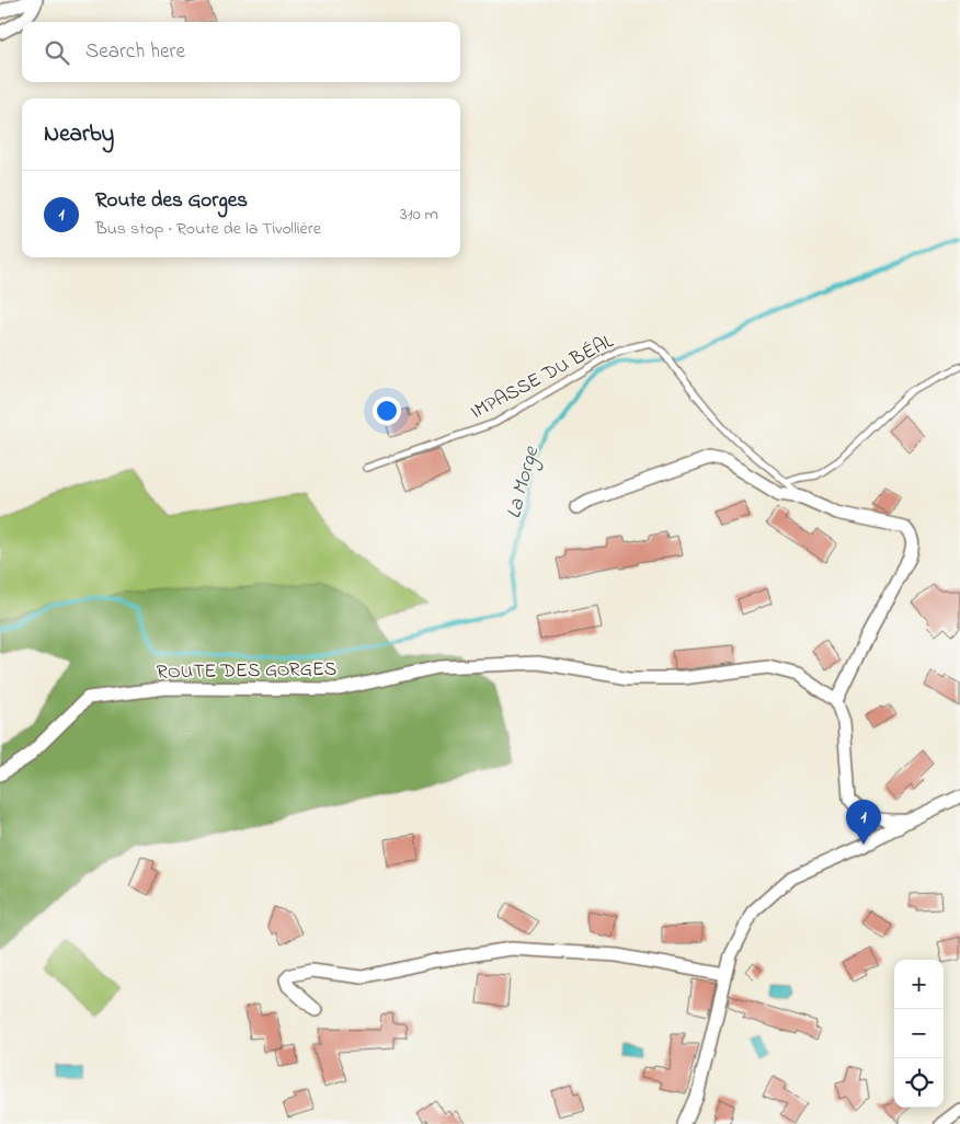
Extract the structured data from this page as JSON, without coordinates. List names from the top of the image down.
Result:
{
  "streets": {
    "street": ["ROUTE DES GORGES"],
    "lane": ["IMPASSE DU BÉAL"]
  },
  "water": ["La Morge"],
  "page": {
    "search": "Search here",
    "heading": "Nearby",
    "list": [
      {
        "mark": "1",
        "name": "Route des Gorges",
        "note": "Bus stop · Route de la Tivollière",
        "value": "310 m"
      }
    ],
    "pins": "1",
    "map_buttons": ["+", "−"]
  }
}
